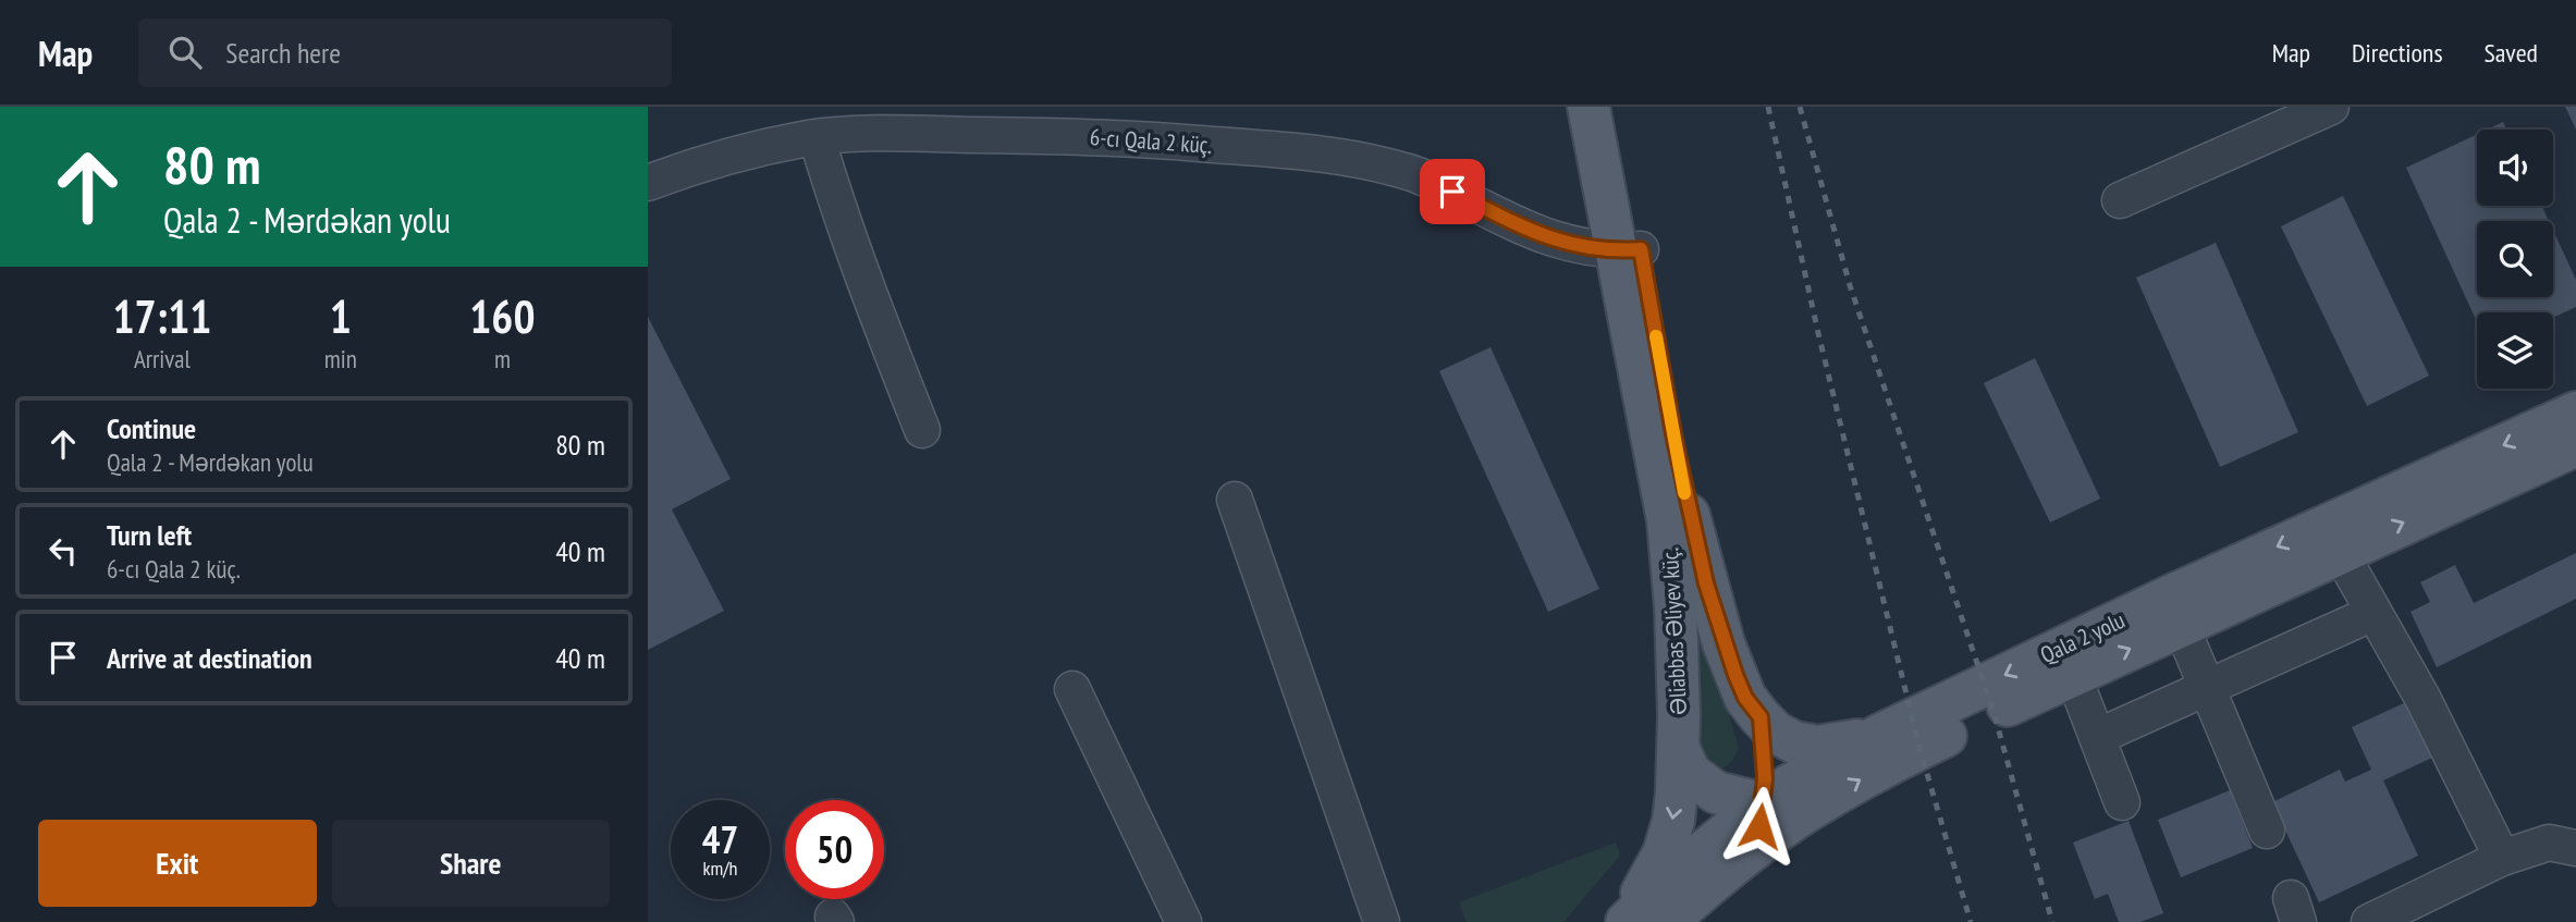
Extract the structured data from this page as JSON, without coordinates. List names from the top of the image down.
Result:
{
  "streets": {
    "main road": ["Əliabbas Əliyev küç.", "Qala 2 yolu"],
    "street": ["6-cı Qala 2 küç."]
  },
  "crossings": [
    ["6-cı Qala 2 küç.", "Əliabbas Əliyev küç."],
    ["Əliabbas Əliyev küç.", "Qala 2 yolu"]
  ],
  "page": {
    "header": "Map",
    "search": "Search here",
    "nav": ["Map", "Directions", "Saved"],
    "turn": ["80 m", "Qala 2 - Mərdəkan yolu"],
    "eta": [
      "17:11",
      "Arrival",
      "1",
      "min",
      "160",
      "m"
    ],
    "list": [
      {
        "name": "Continue",
        "note": "Qala 2 - Mərdəkan yolu",
        "value": "80 m"
      },
      {
        "name": "Turn left",
        "note": "6-cı Qala 2 küç.",
        "value": "40 m"
      },
      {
        "name": "Arrive at destination",
        "value": "40 m"
      }
    ],
    "speed": "47 km/h",
    "limit": "50",
    "buttons": ["Exit", "Share"]
  }
}
